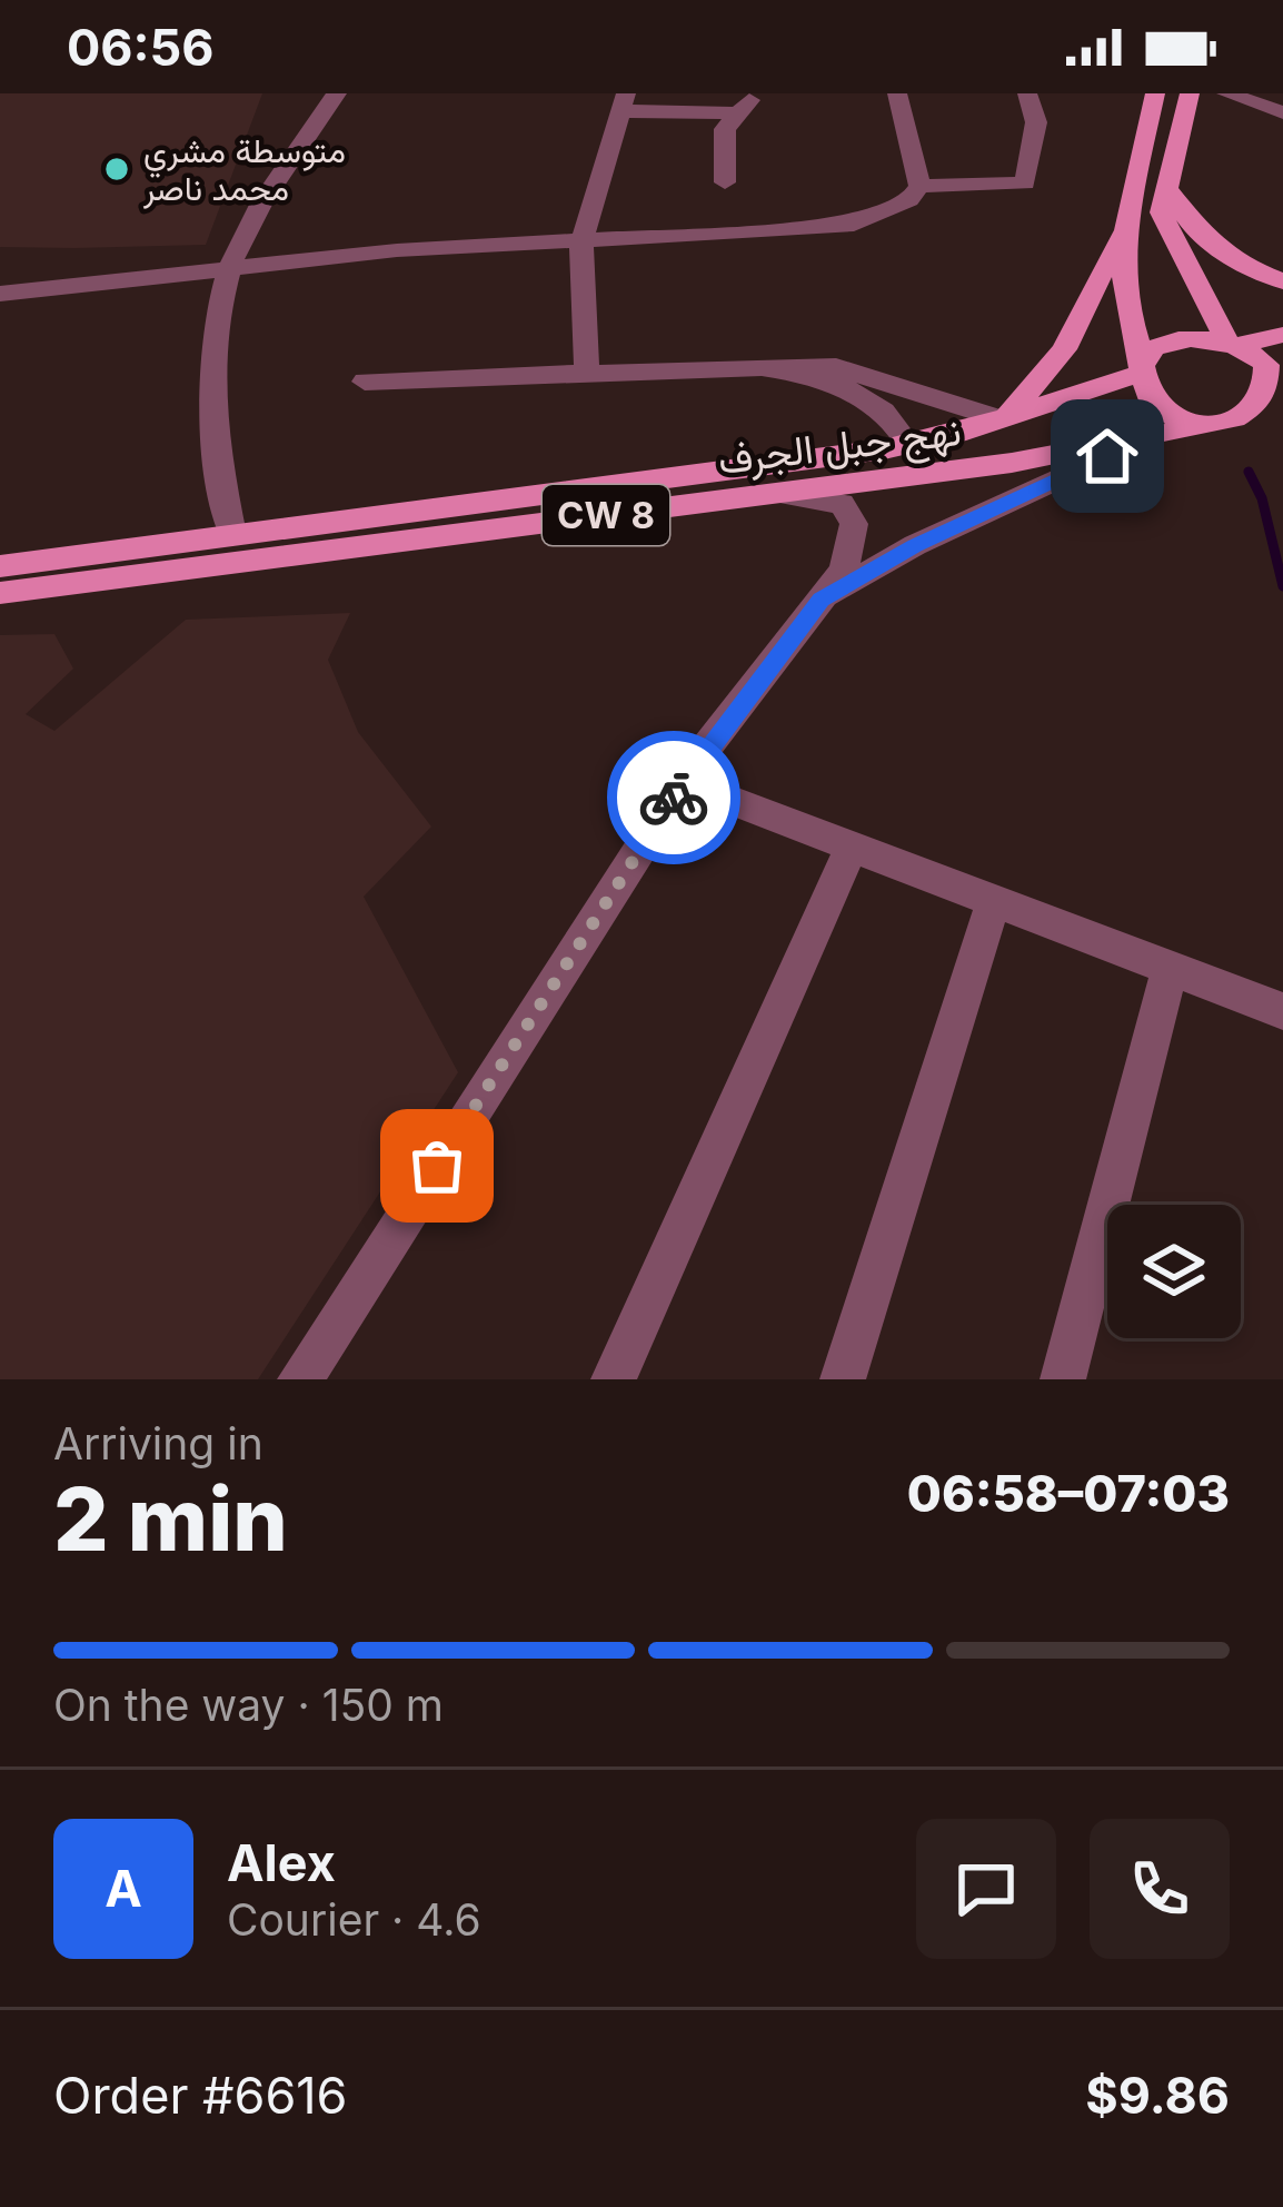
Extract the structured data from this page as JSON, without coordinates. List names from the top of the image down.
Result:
{
  "streets": {
    "main road": ["نهج جبل الجرف", "CW 8"]
  },
  "places": ["متوسطة مشري محمد ناصر"],
  "page": {
    "status": "06:56",
    "heading": ["2 min", "Arriving in", "06:58–07:03"],
    "panel": [
      "Alex",
      "Courier · 4.6",
      "Order #6616",
      "$9.86"
    ],
    "bar": "On the way · 150 m",
    "round": "A"
  }
}
